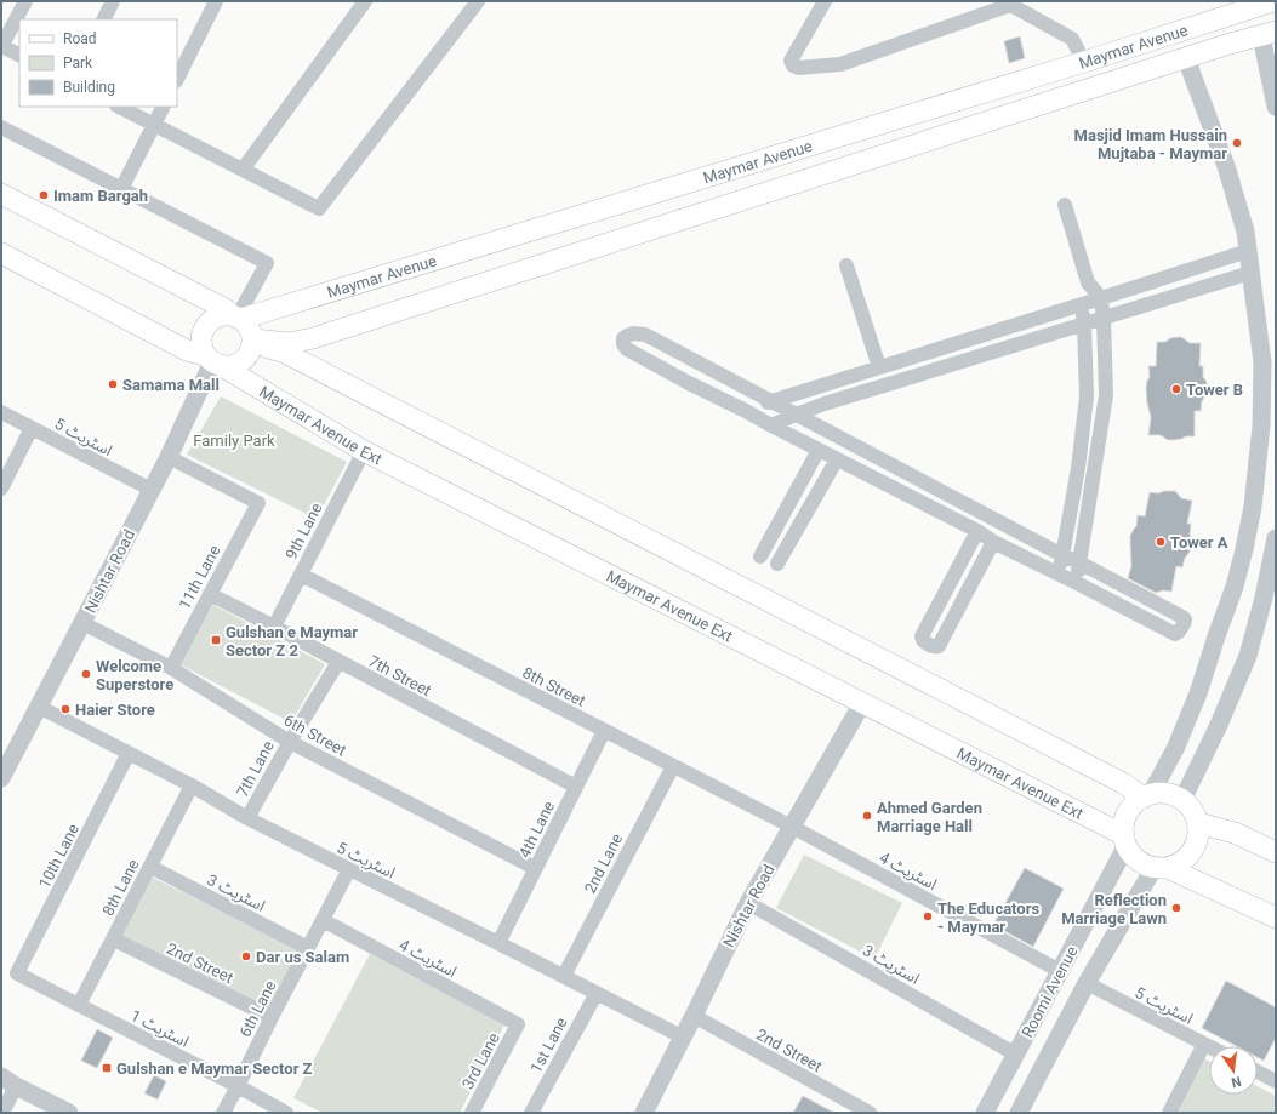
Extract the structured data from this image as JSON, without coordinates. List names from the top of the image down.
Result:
{
  "streets": {
    "main road": ["Maymar Avenue", "Maymar Avenue Ext"],
    "street": [
      "اسٹریٹ 5",
      "9th Lane",
      "Nishtar Road",
      "11th Lane",
      "7th Street",
      "8th Street",
      "6th Street",
      "7th Lane",
      "4th Lane",
      "10th Lane",
      "2nd Lane",
      "اسٹریٹ 4",
      "8th Lane",
      "اسٹریٹ 3",
      "2nd Street",
      "Roomi Avenue",
      "6th Lane",
      "اسٹریٹ 1",
      "1st Lane",
      "3rd Lane"
    ]
  },
  "crossings": [
    ["Maymar Avenue", "Maymar Avenue Ext"],
    ["Maymar Avenue", "Nishtar Road"],
    ["Maymar Avenue Ext", "9th Lane"],
    ["Maymar Avenue Ext", "Nishtar Road"],
    ["Maymar Avenue Ext", "Roomi Avenue"],
    ["اسٹریٹ 5", "Nishtar Road"],
    ["اسٹریٹ 5", "7th Lane"],
    ["اسٹریٹ 5", "4th Lane"],
    ["اسٹریٹ 5", "10th Lane"],
    ["اسٹریٹ 5", "2nd Lane"],
    ["اسٹریٹ 5", "8th Lane"],
    ["اسٹریٹ 5", "Roomi Avenue"],
    ["اسٹریٹ 5", "6th Lane"],
    ["اسٹریٹ 5", "1st Lane"],
    ["9th Lane", "7th Street"],
    ["9th Lane", "8th Street"],
    ["Nishtar Road", "11th Lane"],
    ["Nishtar Road", "8th Street"],
    ["Nishtar Road", "6th Street"],
    ["Nishtar Road", "اسٹریٹ 4"],
    ["Nishtar Road", "اسٹریٹ 3"],
    ["Nishtar Road", "2nd Street"],
    ["11th Lane", "7th Street"],
    ["11th Lane", "6th Street"],
    ["7th Street", "7th Lane"],
    ["7th Street", "4th Lane"],
    ["8th Street", "4th Lane"],
    ["8th Street", "2nd Lane"],
    ["8th Street", "اسٹریٹ 4"],
    ["6th Street", "7th Lane"],
    ["6th Street", "4th Lane"],
    ["10th Lane", "اسٹریٹ 1"],
    ["اسٹریٹ 4", "Roomi Avenue"],
    ["اسٹریٹ 4", "6th Lane"],
    ["اسٹریٹ 4", "3rd Lane"],
    ["8th Lane", "اسٹریٹ 3"],
    ["8th Lane", "2nd Street"],
    ["8th Lane", "اسٹریٹ 1"],
    ["اسٹریٹ 3", "Roomi Avenue"],
    ["اسٹریٹ 3", "6th Lane"],
    ["2nd Street", "6th Lane"],
    ["6th Lane", "اسٹریٹ 1"]
  ],
  "parks": ["Family Park"],
  "places": {
    "other": [
      "Masjid Imam Hussain Mujtaba - Maymar",
      "Imam Bargah",
      "Samama Mall",
      "Tower B",
      "Tower A",
      "Welcome Superstore",
      "Haier Store",
      "Ahmed Garden Marriage Hall",
      "Reflection Marriage Lawn",
      "The Educators - Maymar",
      "Dar us Salam"
    ],
    "transit": ["Gulshan e Maymar Sector Z 2", "Gulshan e Maymar Sector Z"]
  },
  "legend": ["Road", "Park", "Building"],
  "north": "bottom"
}
